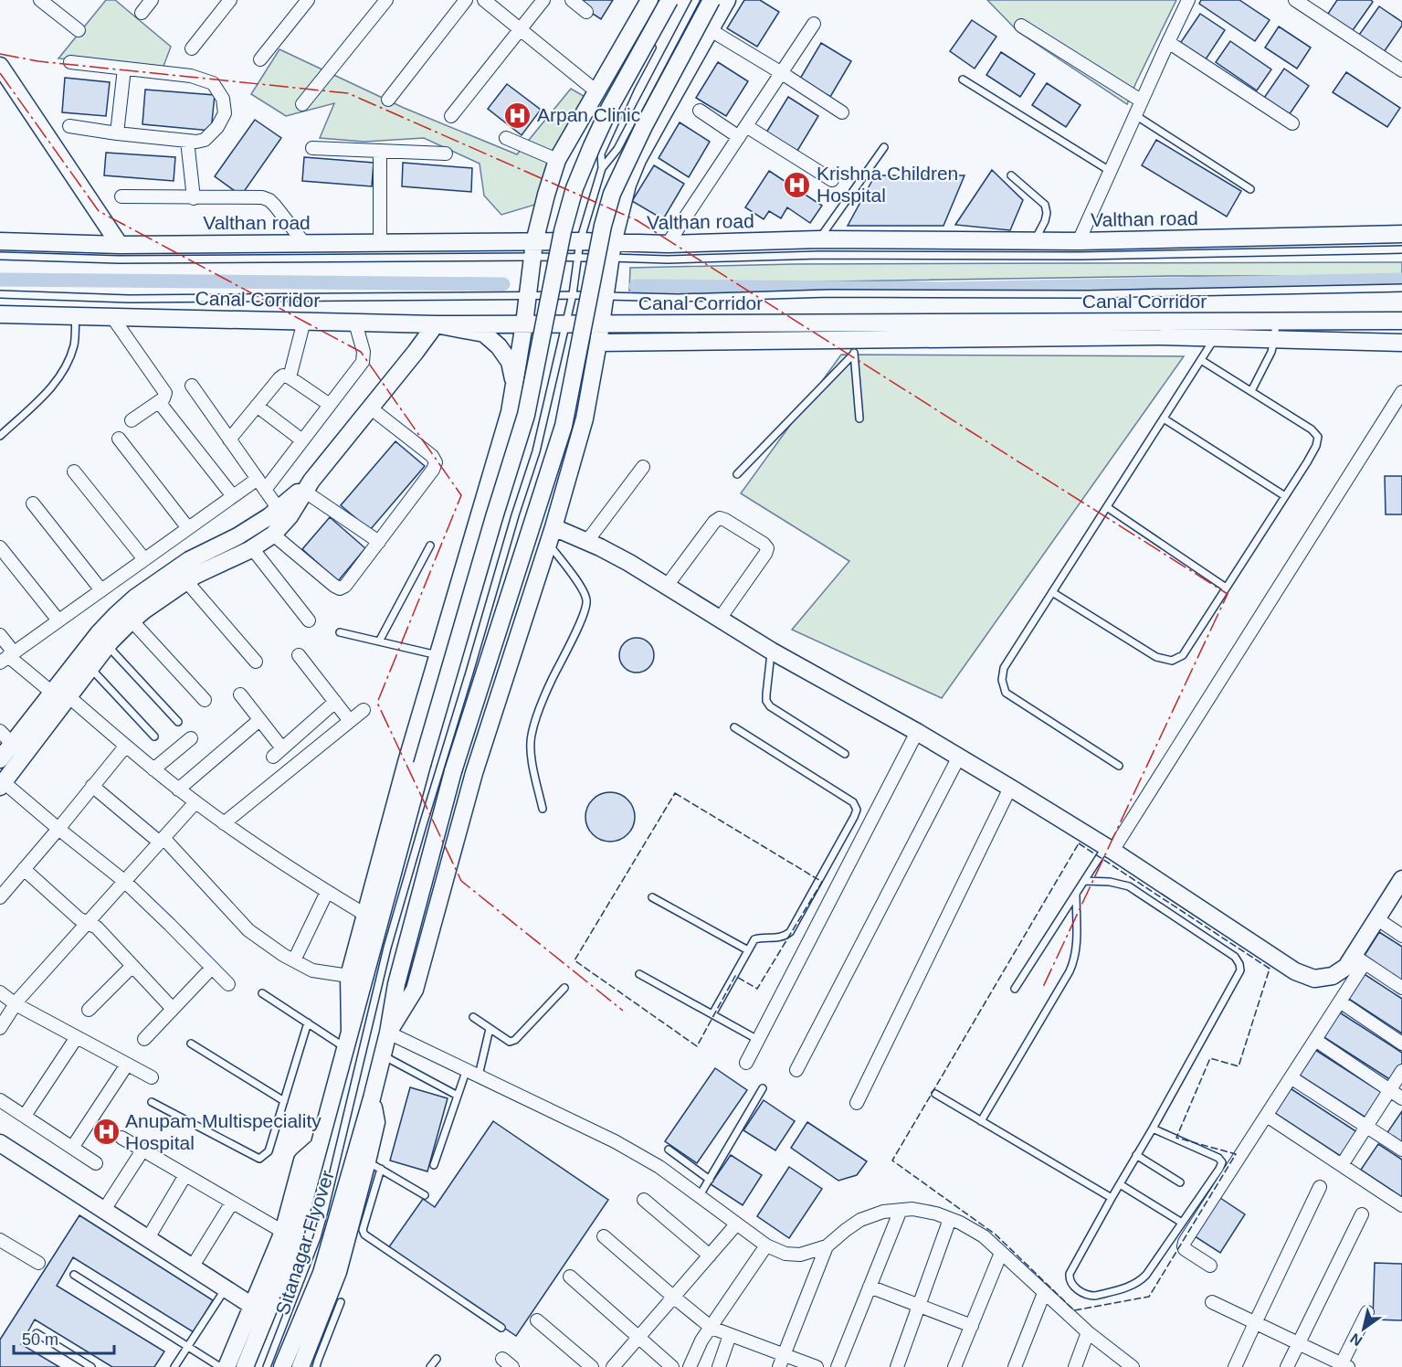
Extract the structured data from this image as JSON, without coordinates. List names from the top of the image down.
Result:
{
  "streets": {
    "main road": ["Valthan road", "Canal Corridor", "Sitanagar Flyover"]
  },
  "places": {
    "hospital": ["Arpan Clinic", "Krishna Children Hospital", "Anupam Multispeciality Hospital"]
  },
  "scale_bar": "50 m",
  "north": "bottom left"
}
